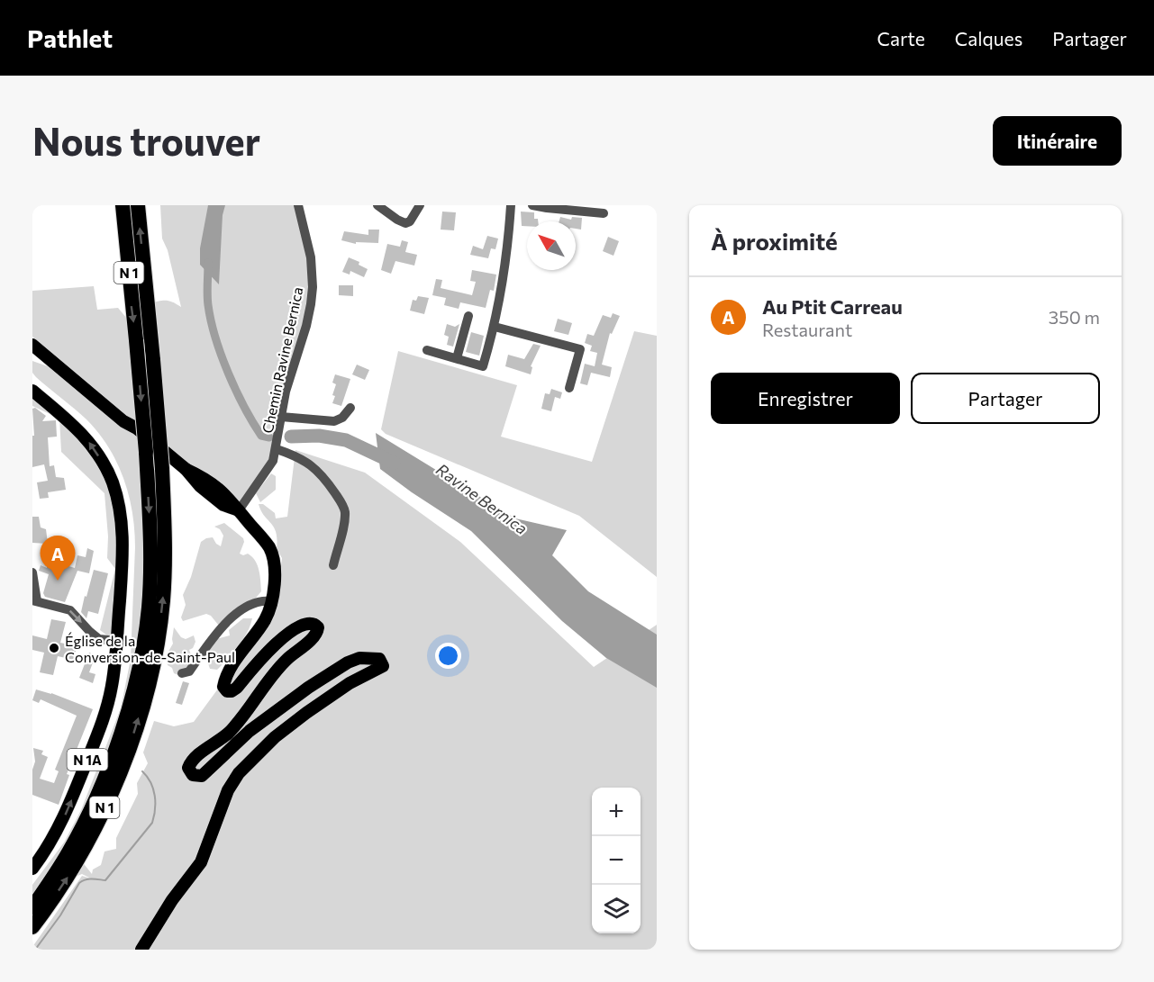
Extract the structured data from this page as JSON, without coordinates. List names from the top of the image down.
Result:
{
  "streets": {
    "highway": ["N 1"],
    "main road": ["N 1A"],
    "street": ["Chemin Ravine Bernica"]
  },
  "water": ["Ravine Bernica"],
  "places": ["Église de la Conversion-de-Saint-Paul"],
  "north": "top left",
  "page": {
    "header": "Pathlet",
    "nav": ["Carte", "Calques", "Partager"],
    "buttons": [
      "Itinéraire",
      ["Enregistrer", "Partager"]
    ],
    "title": "Nous trouver",
    "heading": "À proximité",
    "list": [
      {
        "mark": "A",
        "name": "Au Ptit Carreau",
        "note": "Restaurant",
        "value": "350 m"
      }
    ],
    "pins": "A",
    "map_buttons": ["+", "−"]
  }
}
